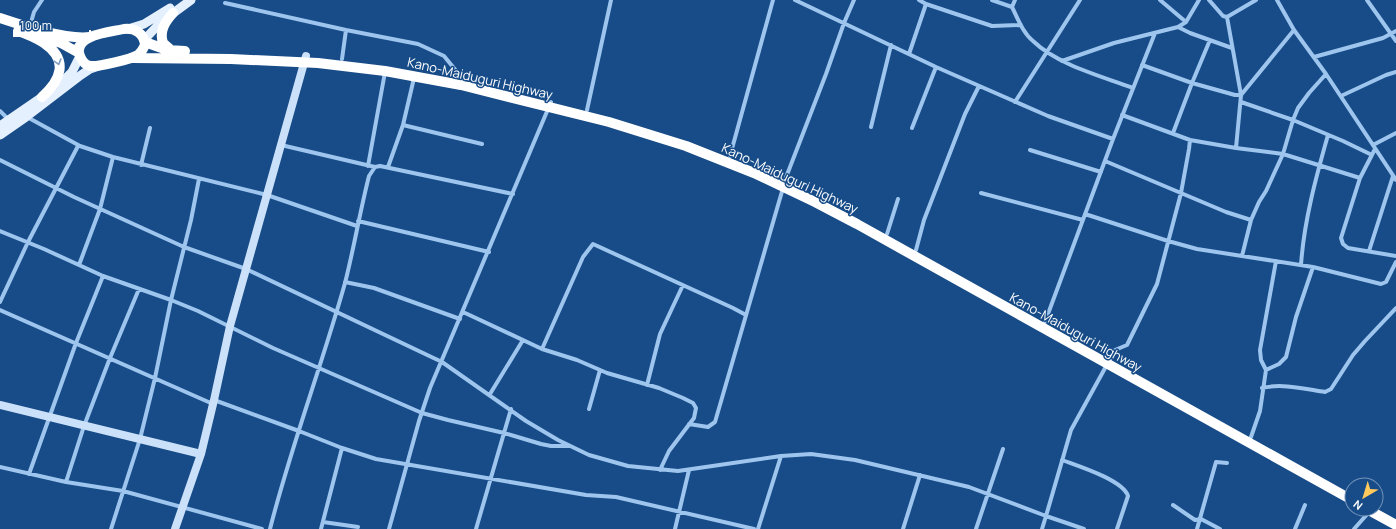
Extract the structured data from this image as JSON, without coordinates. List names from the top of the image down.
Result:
{
  "streets": {
    "highway": ["Kano-Maiduguri Highway"]
  },
  "scale_bar": "100 m",
  "north": "bottom left"
}
